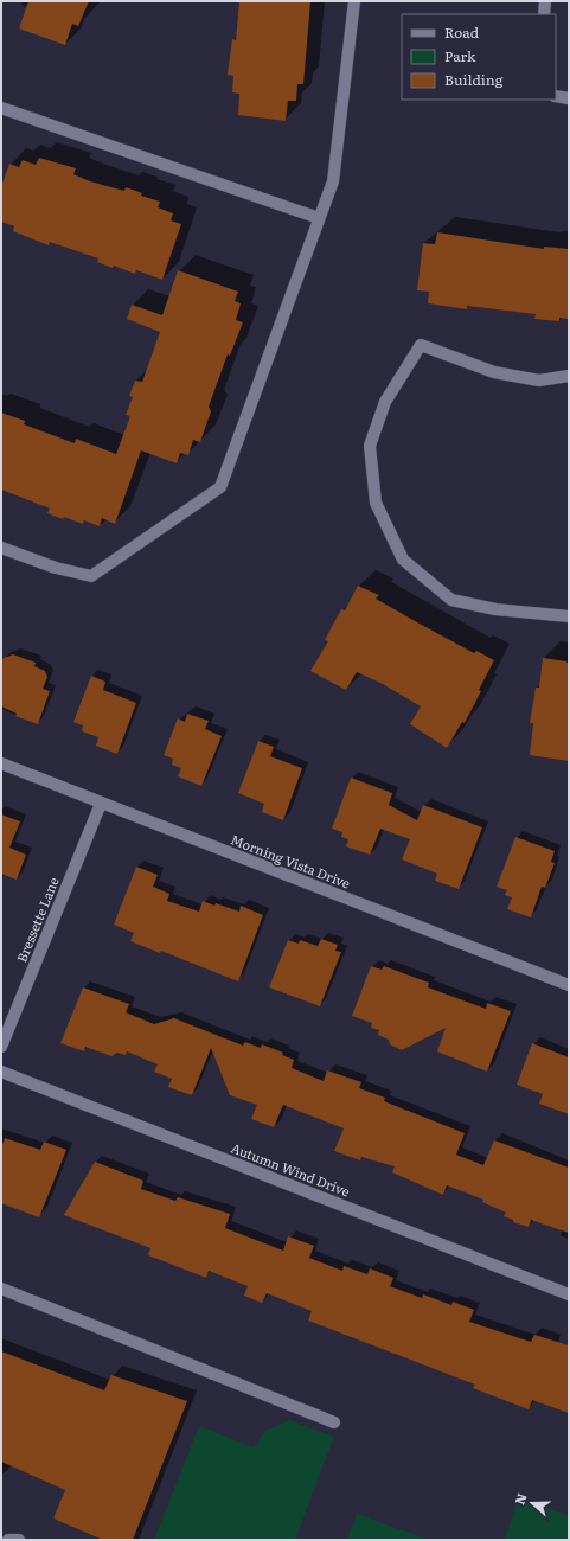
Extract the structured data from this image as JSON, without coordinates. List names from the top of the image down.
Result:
{
  "streets": {
    "street": ["Morning Vista Drive", "Bressette Lane", "Autumn Wind Drive"]
  },
  "crossings": [
    ["Morning Vista Drive", "Bressette Lane"]
  ],
  "legend": ["Road", "Park", "Building"],
  "north": "left"
}
